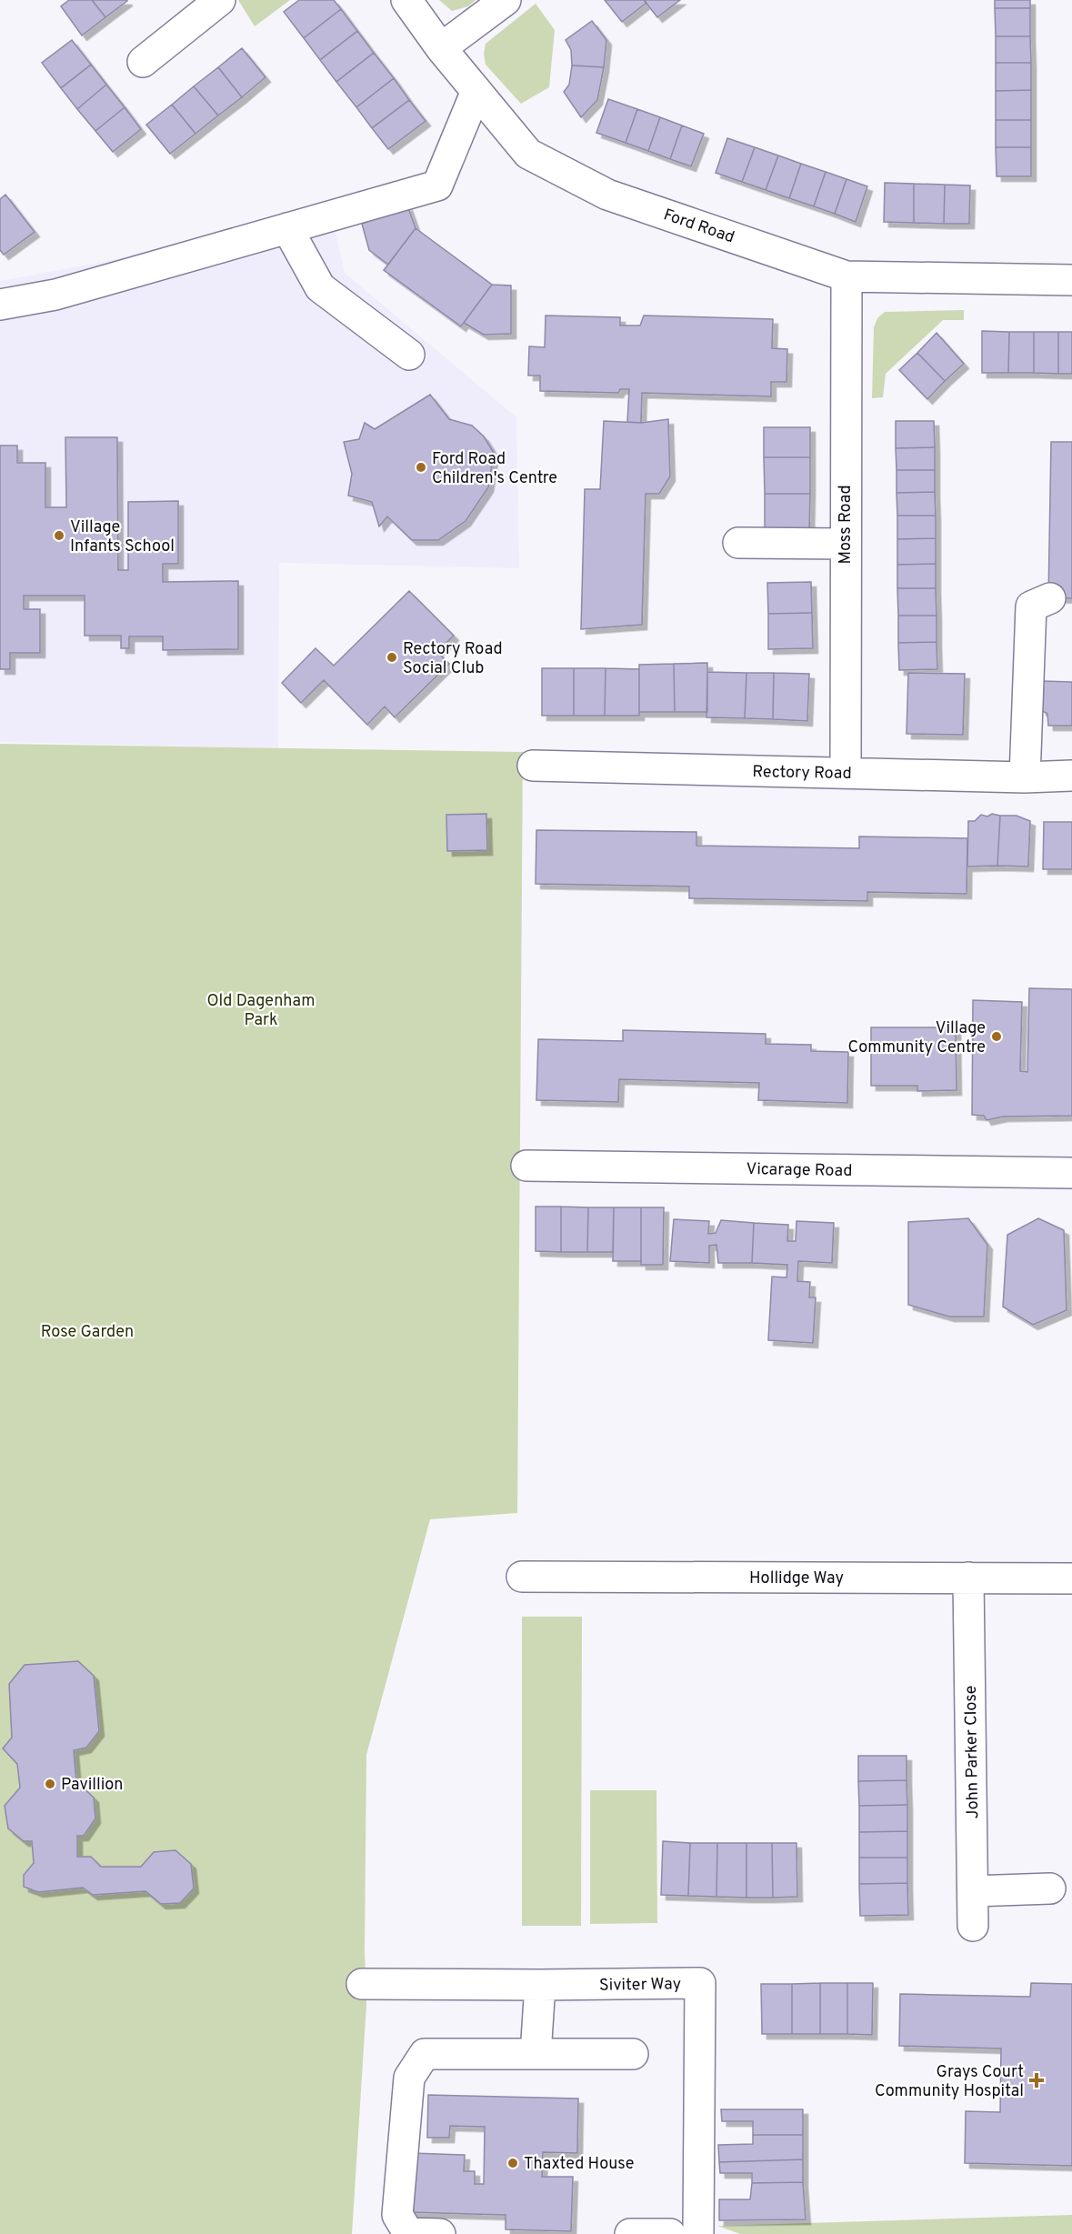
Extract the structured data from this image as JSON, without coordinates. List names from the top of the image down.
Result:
{
  "streets": {
    "street": [
      "Ford Road",
      "Moss Road",
      "Rectory Road",
      "Vicarage Road",
      "Hollidge Way",
      "John Parker Close",
      "Siviter Way"
    ]
  },
  "crossings": [
    ["Ford Road", "Moss Road"],
    ["Moss Road", "Rectory Road"],
    ["Hollidge Way", "John Parker Close"]
  ],
  "parks": ["Old Dagenham Park", "Rose Garden"],
  "places": {
    "other": [
      "Ford Road Children's Centre",
      "Village Infants School",
      "Rectory Road Social Club",
      "Village Community Centre",
      "Pavillion",
      "Thaxted House"
    ],
    "health": ["Grays Court Community Hospital"]
  }
}
